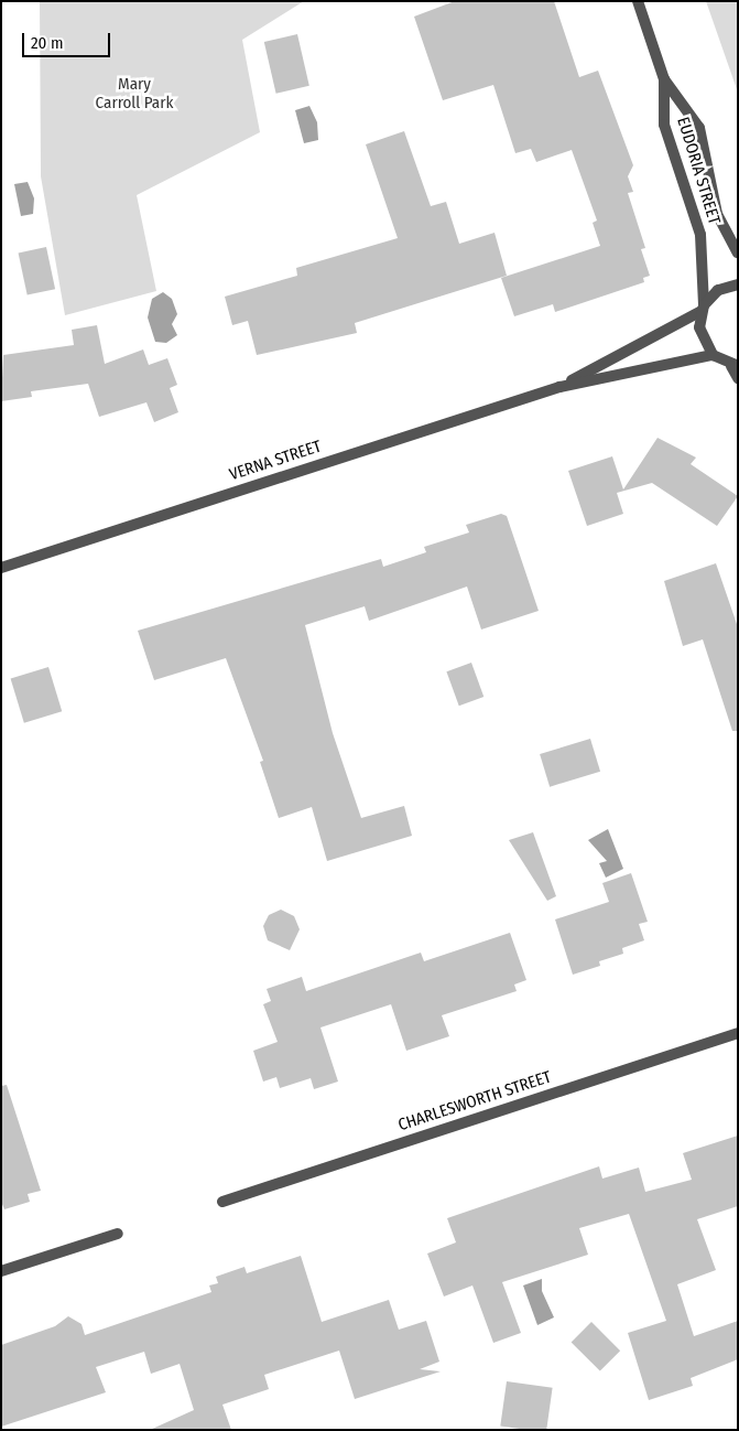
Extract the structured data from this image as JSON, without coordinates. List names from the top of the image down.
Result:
{
  "streets": {
    "street": ["EUDORIA STREET", "VERNA STREET", "CHARLESWORTH STREET"]
  },
  "crossings": [
    ["EUDORIA STREET", "VERNA STREET"]
  ],
  "parks": ["Mary Carroll Park"],
  "scale_bar": "20 m"
}
